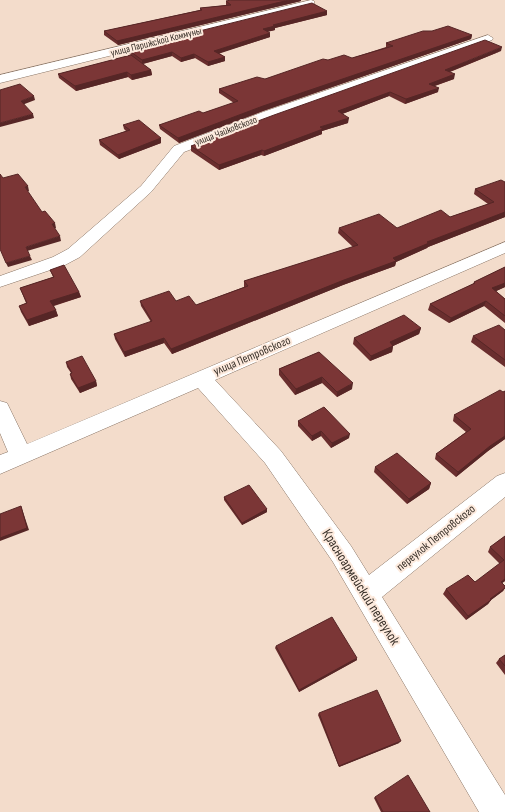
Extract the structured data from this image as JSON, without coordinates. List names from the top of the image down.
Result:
{
  "streets": {
    "street": [
      "улица Парижской Коммуны",
      "улица Чайковского",
      "улица Петровского",
      "переулок Петровского",
      "Красноармейский переулок"
    ]
  },
  "crossings": [
    ["улица Петровского", "Красноармейский переулок"],
    ["переулок Петровского", "Красноармейский переулок"]
  ]
}
